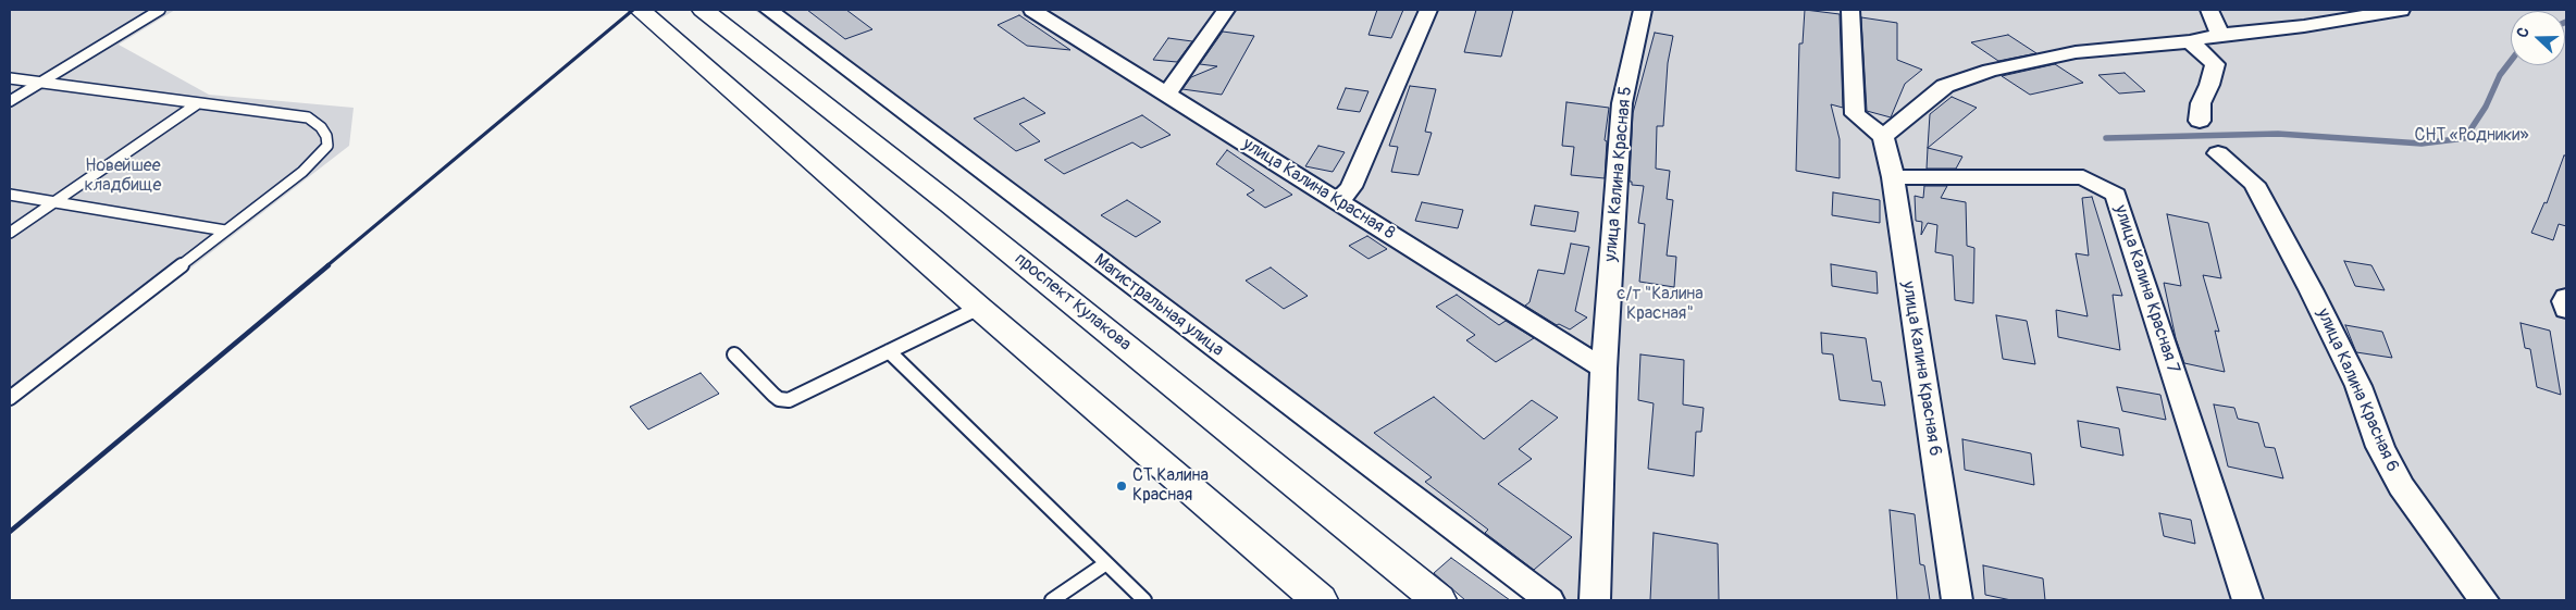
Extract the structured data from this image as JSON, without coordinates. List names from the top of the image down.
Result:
{
  "streets": {
    "main road": ["проспект Кулакова"],
    "street": [
      "улица Калина Красная 5",
      "улица Калина Красная 8",
      "улица Калина Красная 7",
      "Магистральная улица",
      "улица Калина Красная 6"
    ]
  },
  "crossings": [
    ["улица Калина Красная 5", "улица Калина Красная 8"],
    ["улица Калина Красная 7", "улица Калина Красная 6"]
  ],
  "parks": ["СНТ «Родники»", "Новейшее кладбище", "с/т \"Калина Красная\""],
  "places": ["СТ Калина Красная"],
  "north": "left"
}
